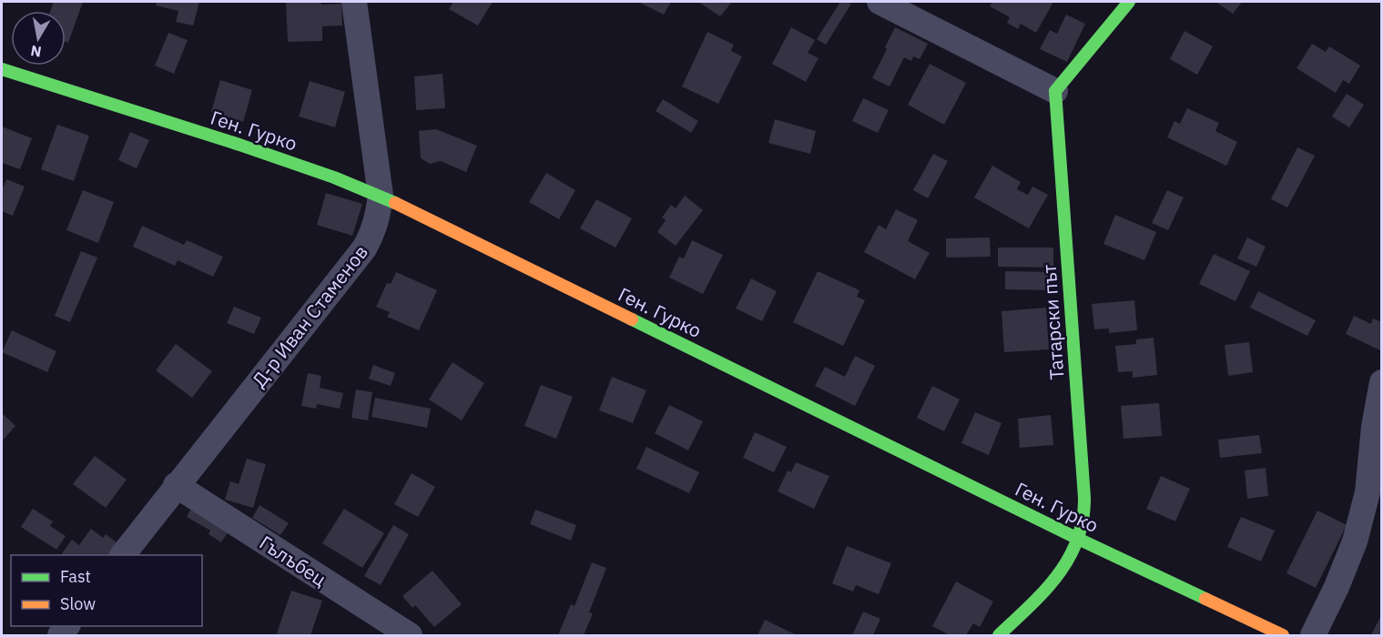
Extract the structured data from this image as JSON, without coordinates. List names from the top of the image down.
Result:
{
  "streets": {
    "street": [
      "Ген. Гурко",
      "Д-р Иван Стаменов",
      "Татарски път",
      "Гълъбец"
    ]
  },
  "crossings": [
    ["Ген. Гурко", "Д-р Иван Стаменов"],
    ["Ген. Гурко", "Татарски път"],
    ["Д-р Иван Стаменов", "Гълъбец"]
  ],
  "legend": ["Fast", "Slow"],
  "north": "bottom"
}
